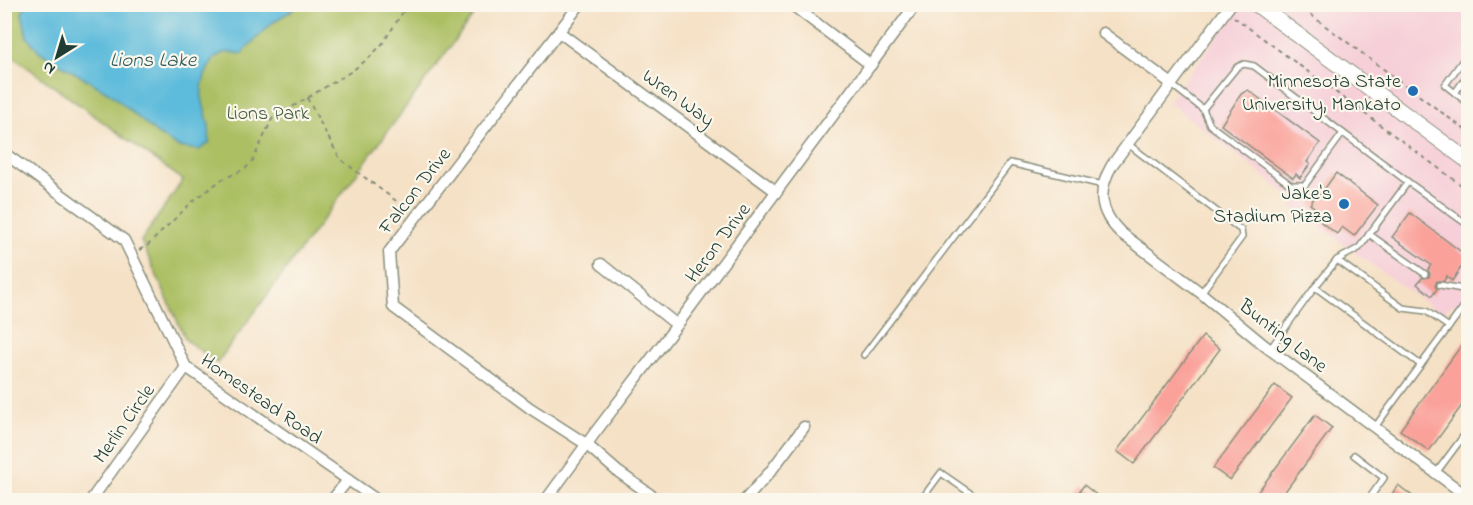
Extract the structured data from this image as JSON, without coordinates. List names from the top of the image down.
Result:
{
  "streets": {
    "street": [
      "Wren Way",
      "Falcon Drive",
      "Heron Drive",
      "Bunting Lane",
      "Homestead Road",
      "Merlin Circle"
    ]
  },
  "crossings": [
    ["Wren Way", "Falcon Drive"],
    ["Wren Way", "Heron Drive"],
    ["Falcon Drive", "Heron Drive"],
    ["Homestead Road", "Merlin Circle"]
  ],
  "water": ["Lions Lake"],
  "parks": ["Lions Park"],
  "places": ["Minnesota State University, Mankato", "Jake's Stadium Pizza"],
  "north": "bottom left"
}
